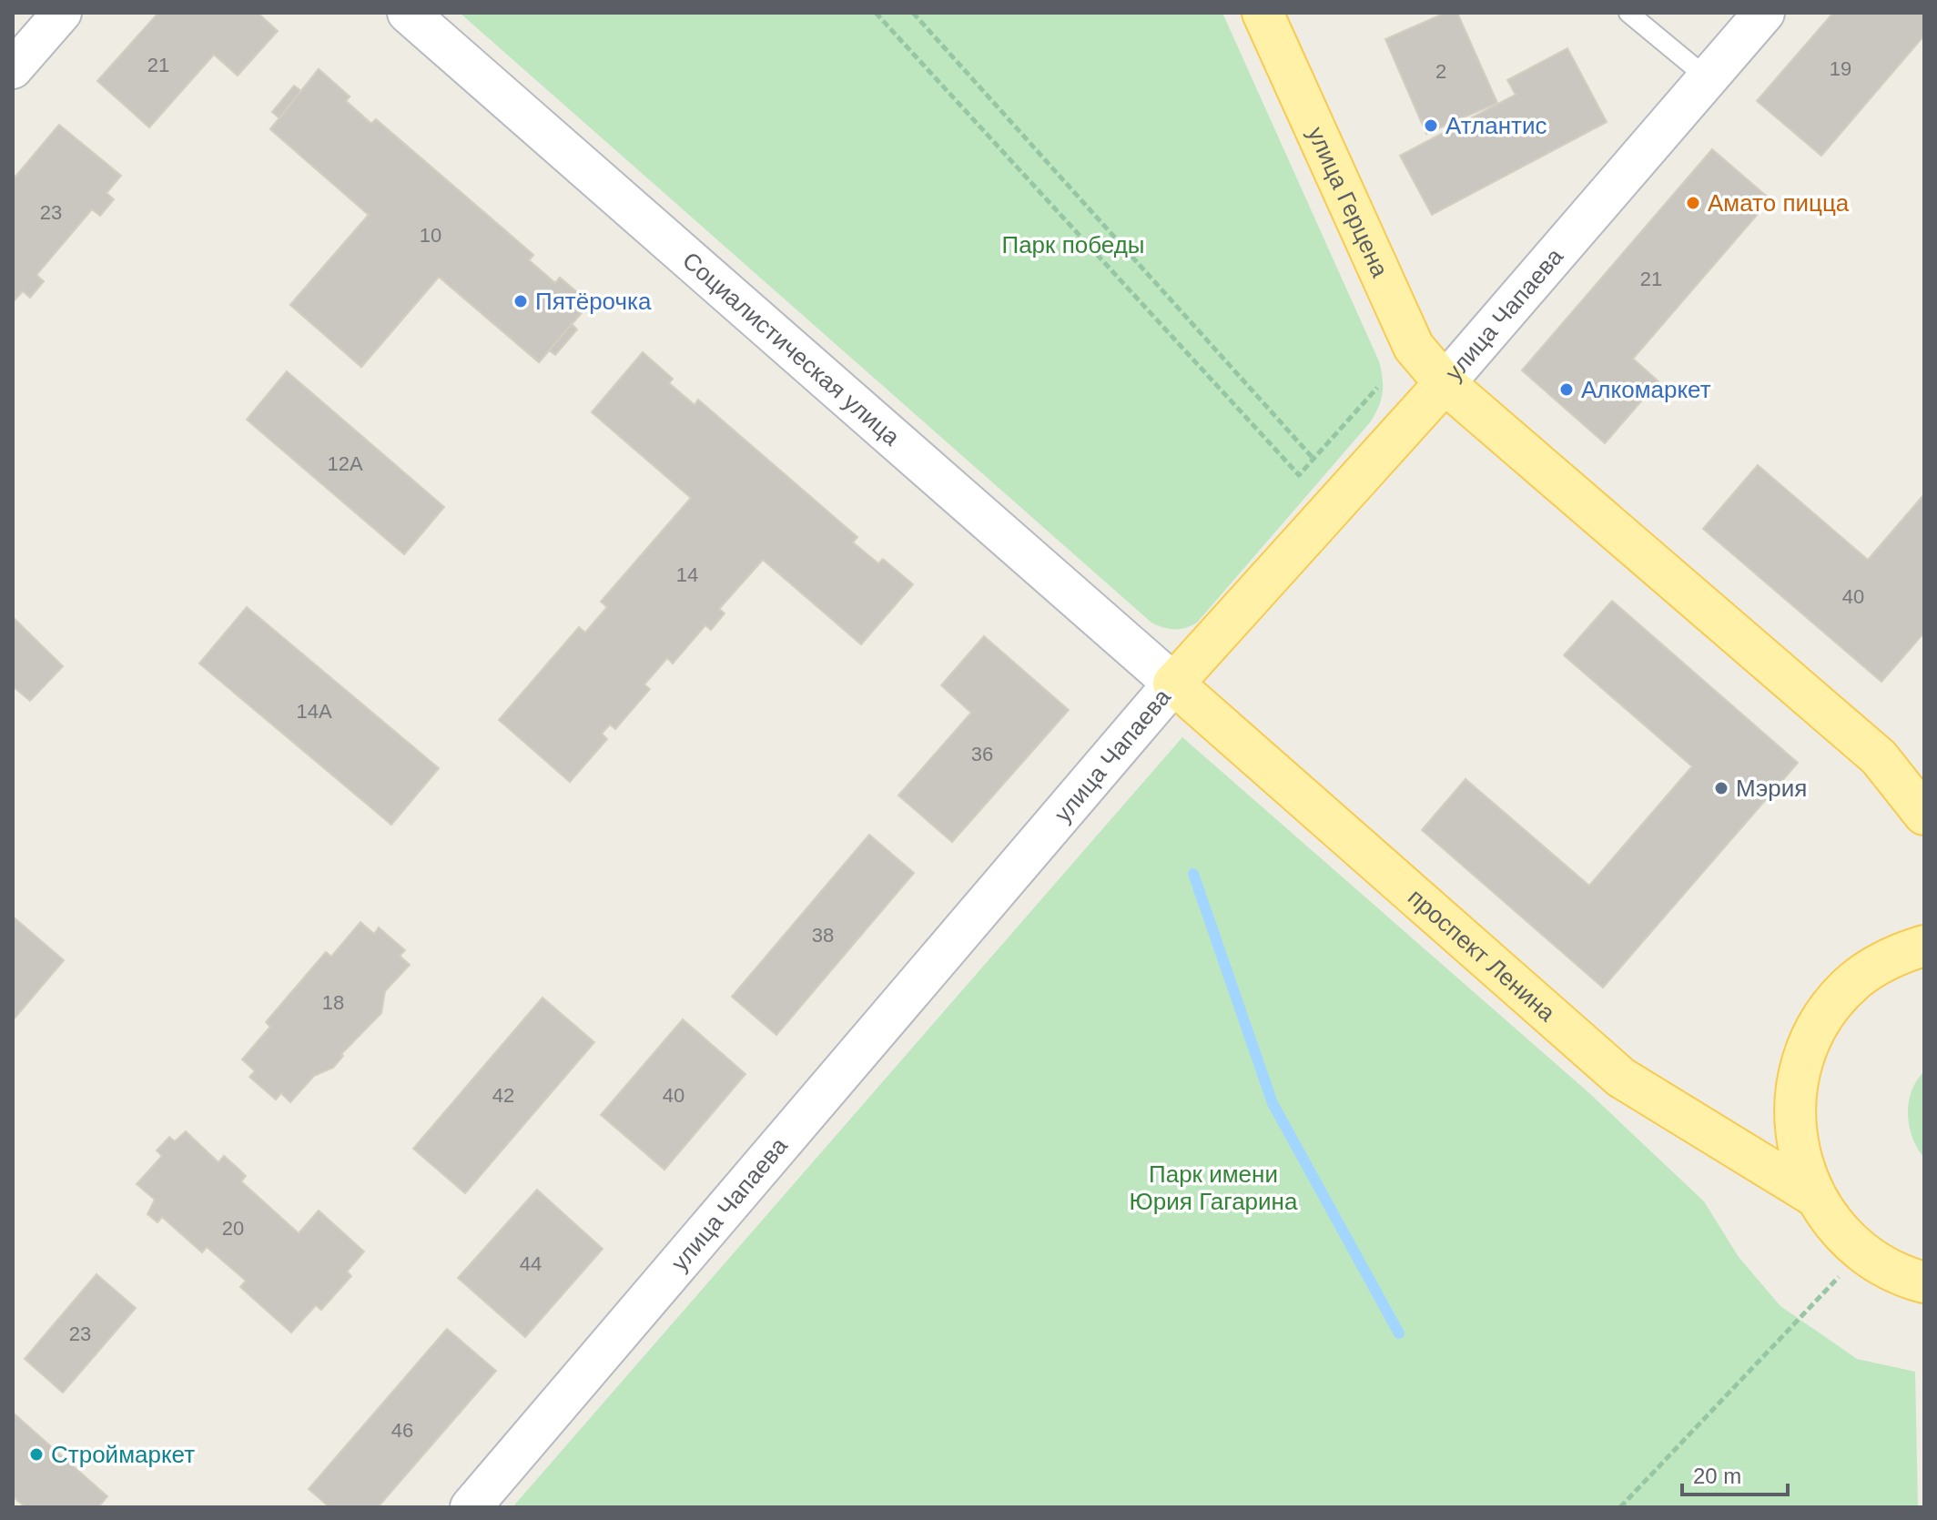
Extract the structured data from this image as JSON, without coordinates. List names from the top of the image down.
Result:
{
  "streets": {
    "main road": ["улица Герцена", "улица Чапаева", "проспект Ленина"],
    "street": ["Социалистическая улица"]
  },
  "crossings": [
    ["улица Герцена", "улица Чапаева"],
    ["улица Чапаева", "Социалистическая улица"],
    ["улица Чапаева", "проспект Ленина"],
    ["Социалистическая улица", "проспект Ленина"]
  ],
  "parks": ["Парк победы", "Парк имени Юрия Гагарина"],
  "places": [
    "Атлантис",
    "Амато пицца",
    "Пятёрочка",
    "Алкомаркет",
    "Мэрия",
    "Строймаркет"
  ],
  "house_numbers": [
    "21",
    "19",
    "2",
    "23",
    "10",
    "21",
    "12А",
    "14",
    "40",
    "14А",
    "36",
    "38",
    "18",
    "42",
    "40",
    "20",
    "44",
    "23",
    "46"
  ],
  "scale_bar": "20 m"
}
